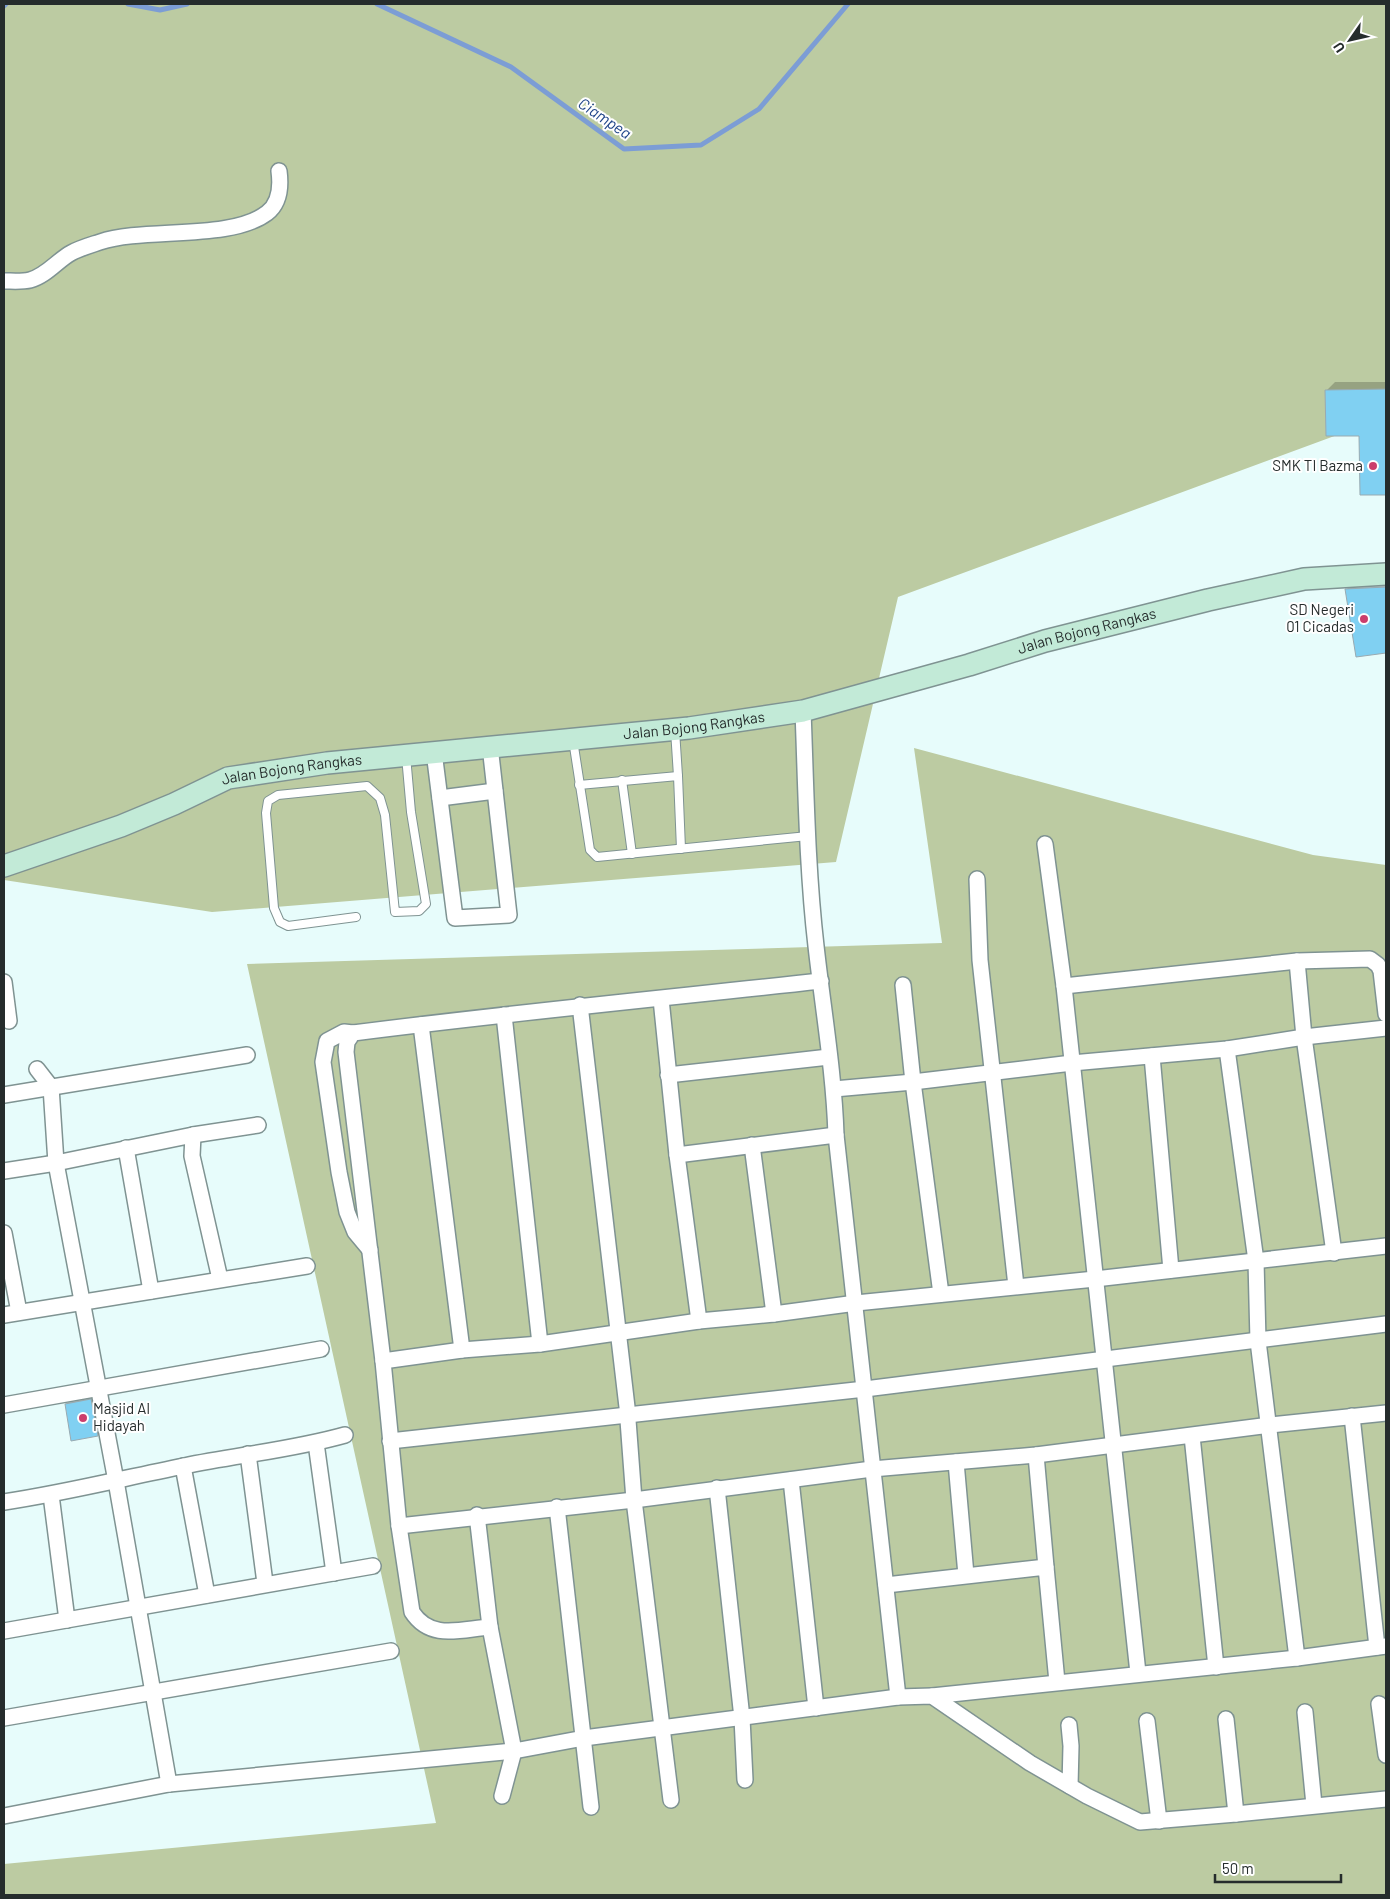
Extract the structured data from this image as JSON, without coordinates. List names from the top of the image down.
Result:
{
  "streets": {
    "main road": ["Jalan Bojong Rangkas"]
  },
  "water": ["Ciampea"],
  "places": ["SMK TI Bazma", "SD Negeri 01 Cicadas", "Masjid Al Hidayah"],
  "scale_bar": "50 m",
  "north": "bottom left"
}
